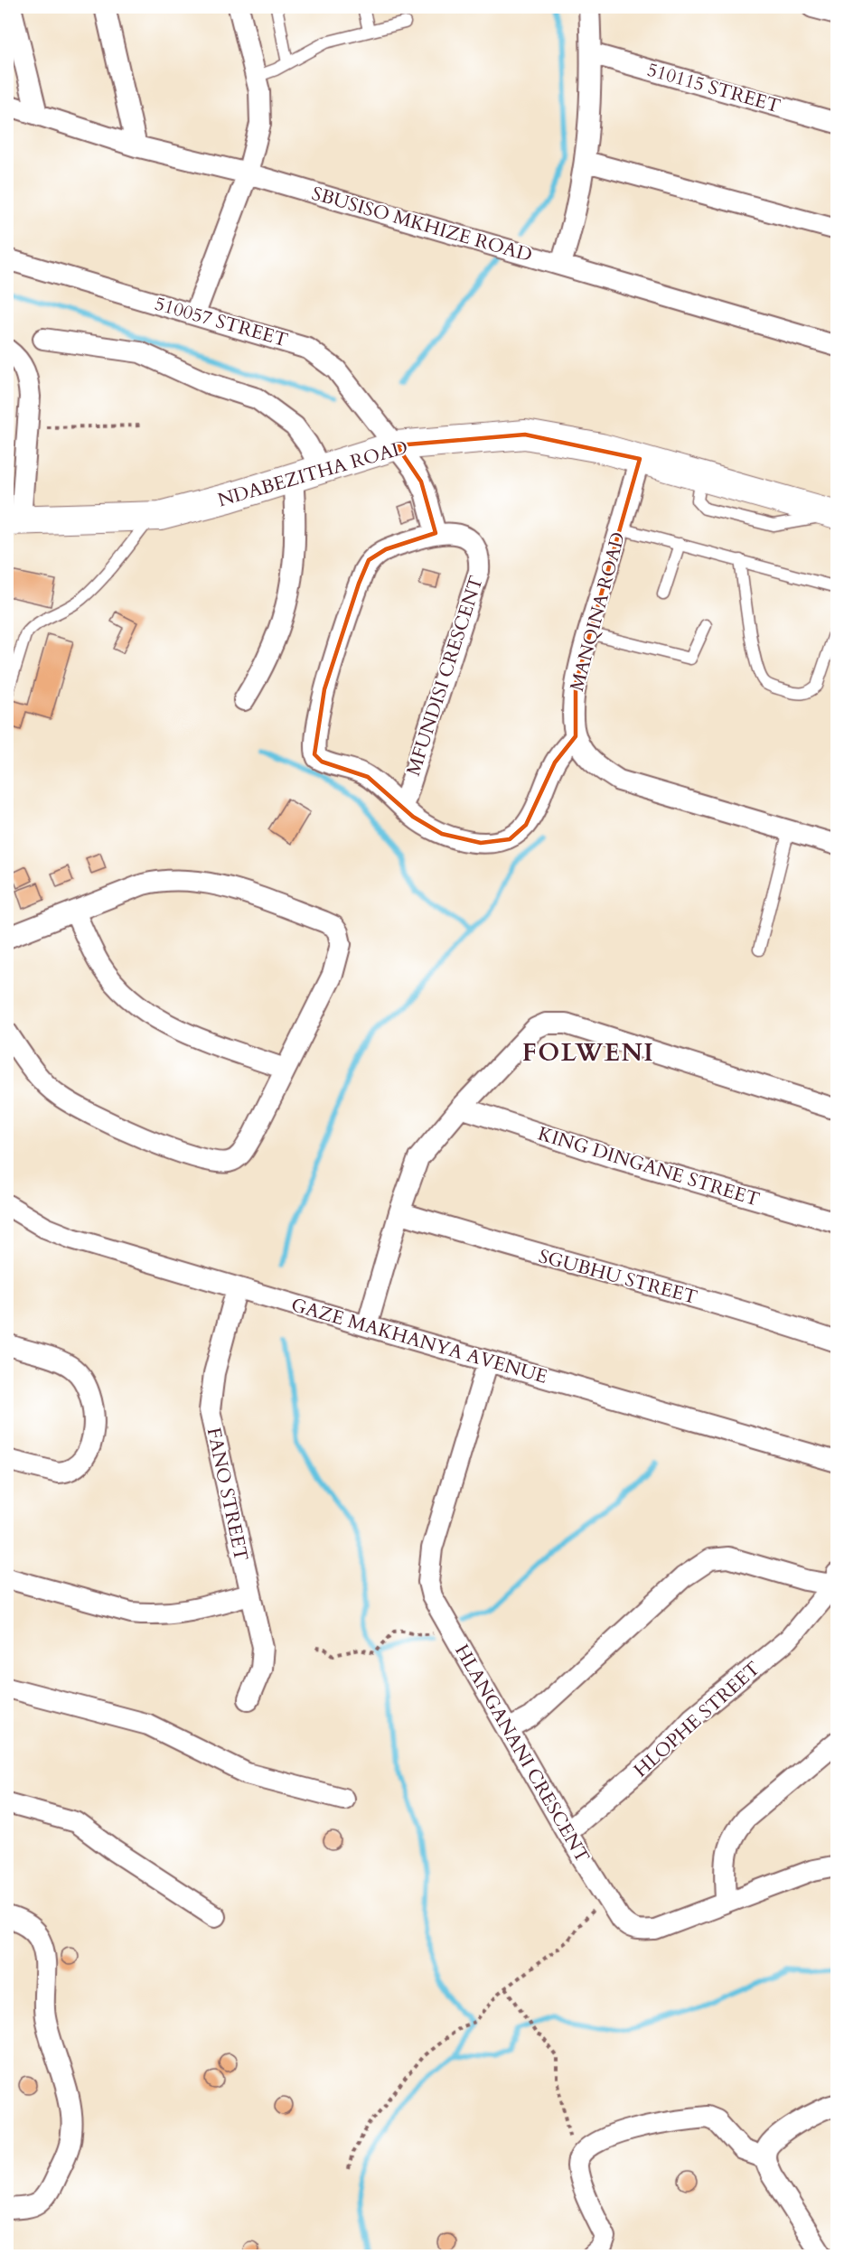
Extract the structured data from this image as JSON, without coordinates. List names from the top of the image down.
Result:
{
  "streets": {
    "street": [
      "510115 STREET",
      "SBUSISO MKHIZE ROAD",
      "510057 STREET",
      "NDABEZITHA ROAD",
      "MANQINA ROAD",
      "MFUNDISI CRESCENT",
      "KING DINGANE STREET",
      "SGUBHU STREET",
      "GAZE MAKHANYA AVENUE",
      "FANO STREET",
      "HLOPHE STREET",
      "HLANGANANI CRESCENT"
    ]
  },
  "crossings": [
    ["510057 STREET", "NDABEZITHA ROAD"],
    ["510057 STREET", "MFUNDISI CRESCENT"],
    ["NDABEZITHA ROAD", "MANQINA ROAD"],
    ["MANQINA ROAD", "MFUNDISI CRESCENT"],
    ["GAZE MAKHANYA AVENUE", "FANO STREET"],
    ["GAZE MAKHANYA AVENUE", "HLANGANANI CRESCENT"],
    ["HLOPHE STREET", "HLANGANANI CRESCENT"]
  ],
  "districts": ["FOLWENI"]
}
